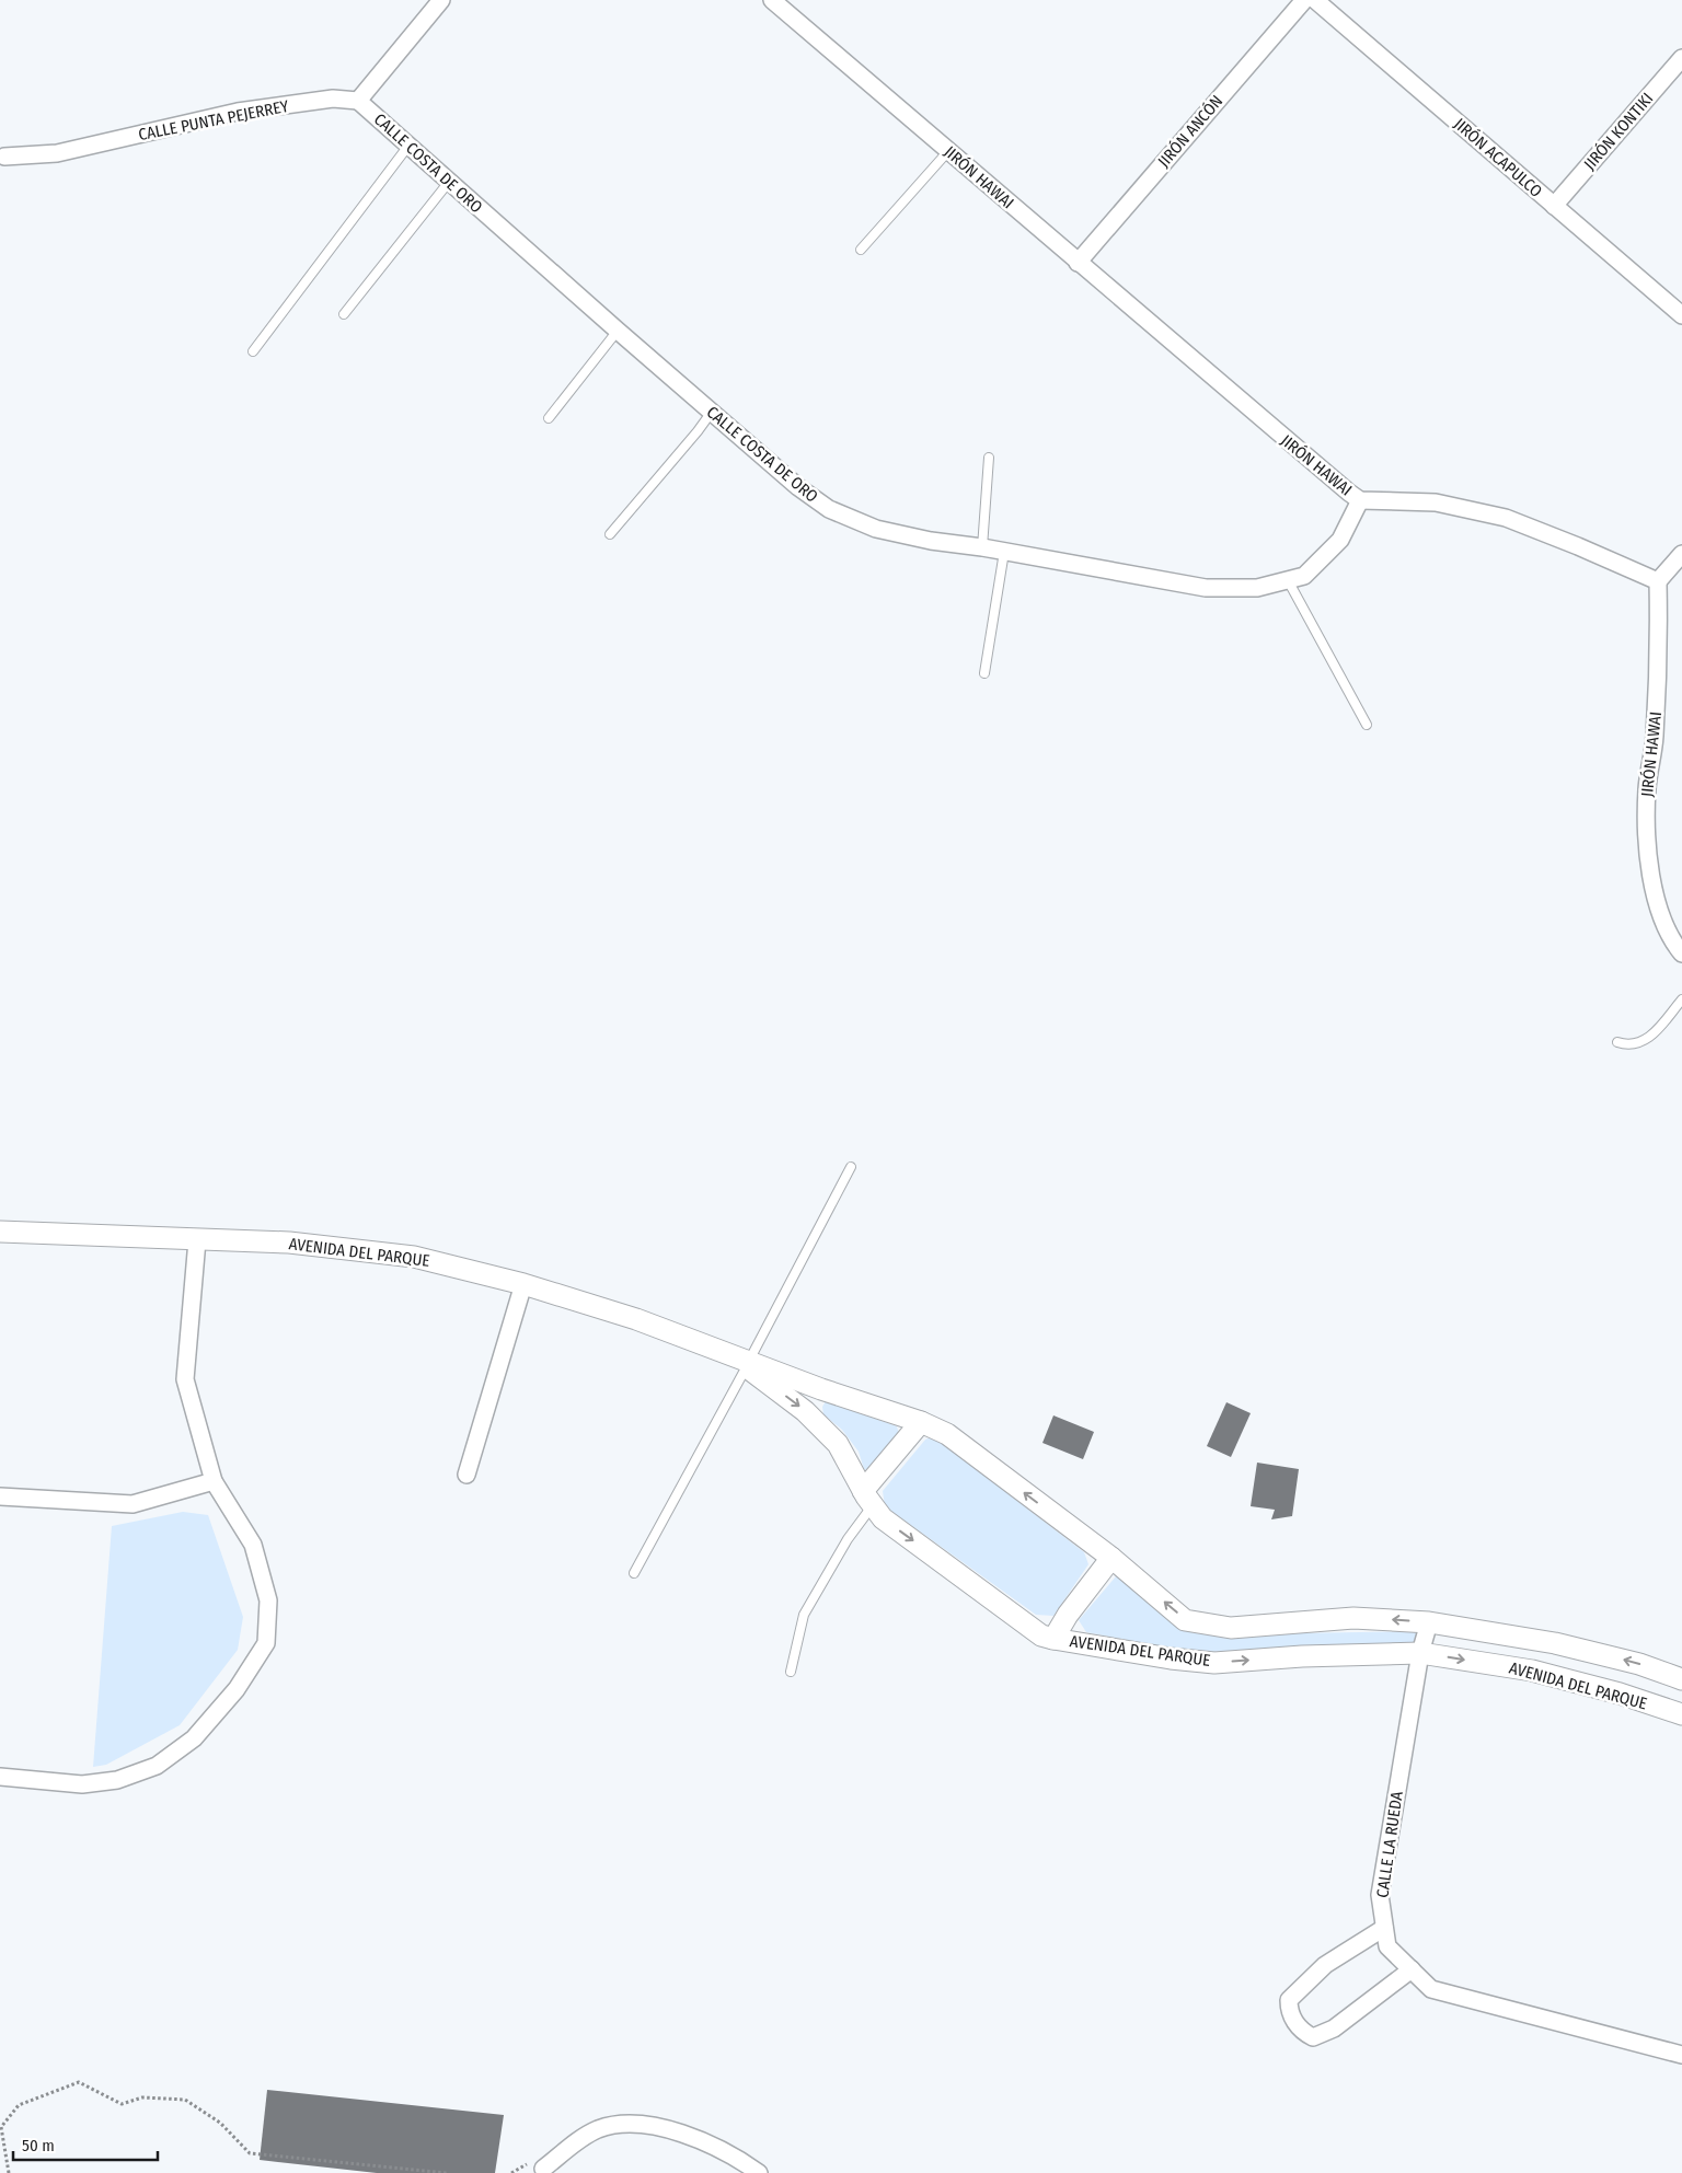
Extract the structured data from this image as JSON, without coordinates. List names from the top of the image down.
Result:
{
  "streets": {
    "street": [
      "CALLE PUNTA PEJERREY",
      "JIRÓN ANCÓN",
      "JIRÓN KONTIKI",
      "JIRÓN ACAPULCO",
      "CALLE COSTA DE ORO",
      "JIRÓN HAWAI",
      "AVENIDA DEL PARQUE",
      "CALLE LA RUEDA"
    ]
  },
  "crossings": [
    ["CALLE PUNTA PEJERREY", "CALLE COSTA DE ORO"],
    ["JIRÓN ANCÓN", "JIRÓN HAWAI"],
    ["JIRÓN KONTIKI", "JIRÓN ACAPULCO"],
    ["CALLE COSTA DE ORO", "JIRÓN HAWAI"],
    ["AVENIDA DEL PARQUE", "CALLE LA RUEDA"]
  ],
  "scale_bar": "50 m"
}
